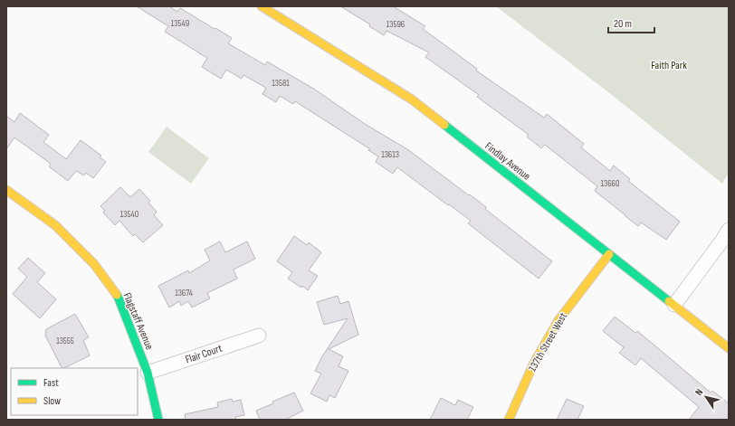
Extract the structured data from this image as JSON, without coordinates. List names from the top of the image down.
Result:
{
  "streets": {
    "street": [
      "Findlay Avenue",
      "Flagstaff Avenue",
      "137th Street West",
      "Flair Court"
    ]
  },
  "crossings": [
    ["Findlay Avenue", "137th Street West"],
    ["Flagstaff Avenue", "Flair Court"]
  ],
  "parks": ["Faith Park"],
  "house_numbers": [
    "13549",
    "13596",
    "13581",
    "13613",
    "13660",
    "13540",
    "13674",
    "13555"
  ],
  "legend": ["Fast", "Slow"],
  "scale_bar": "20 m",
  "north": "top left"
}
